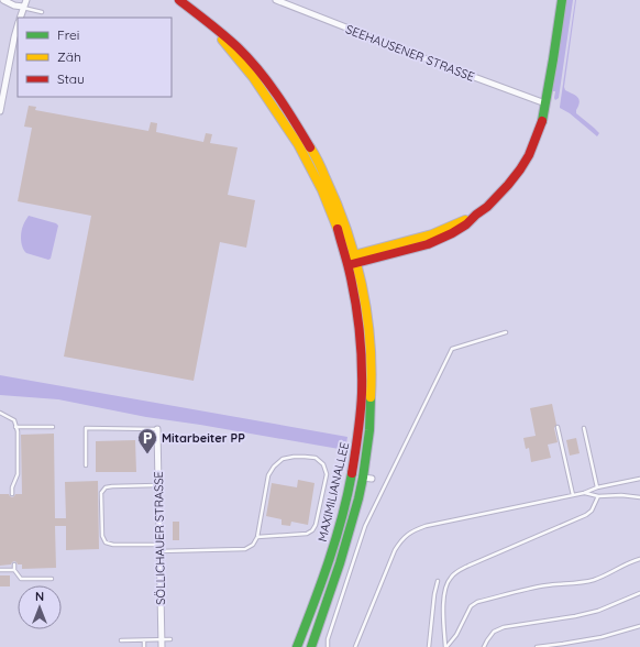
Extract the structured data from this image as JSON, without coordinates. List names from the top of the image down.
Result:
{
  "streets": {
    "main road": ["MAXIMILIANALLEE"],
    "street": ["SEEHAUSENER STRASSE", "SÖLLICHAUER STRASSE"]
  },
  "places": {
    "parking": ["Mitarbeiter PP"]
  },
  "legend": ["Frei", "Zäh", "Stau"],
  "north": "top"
}
